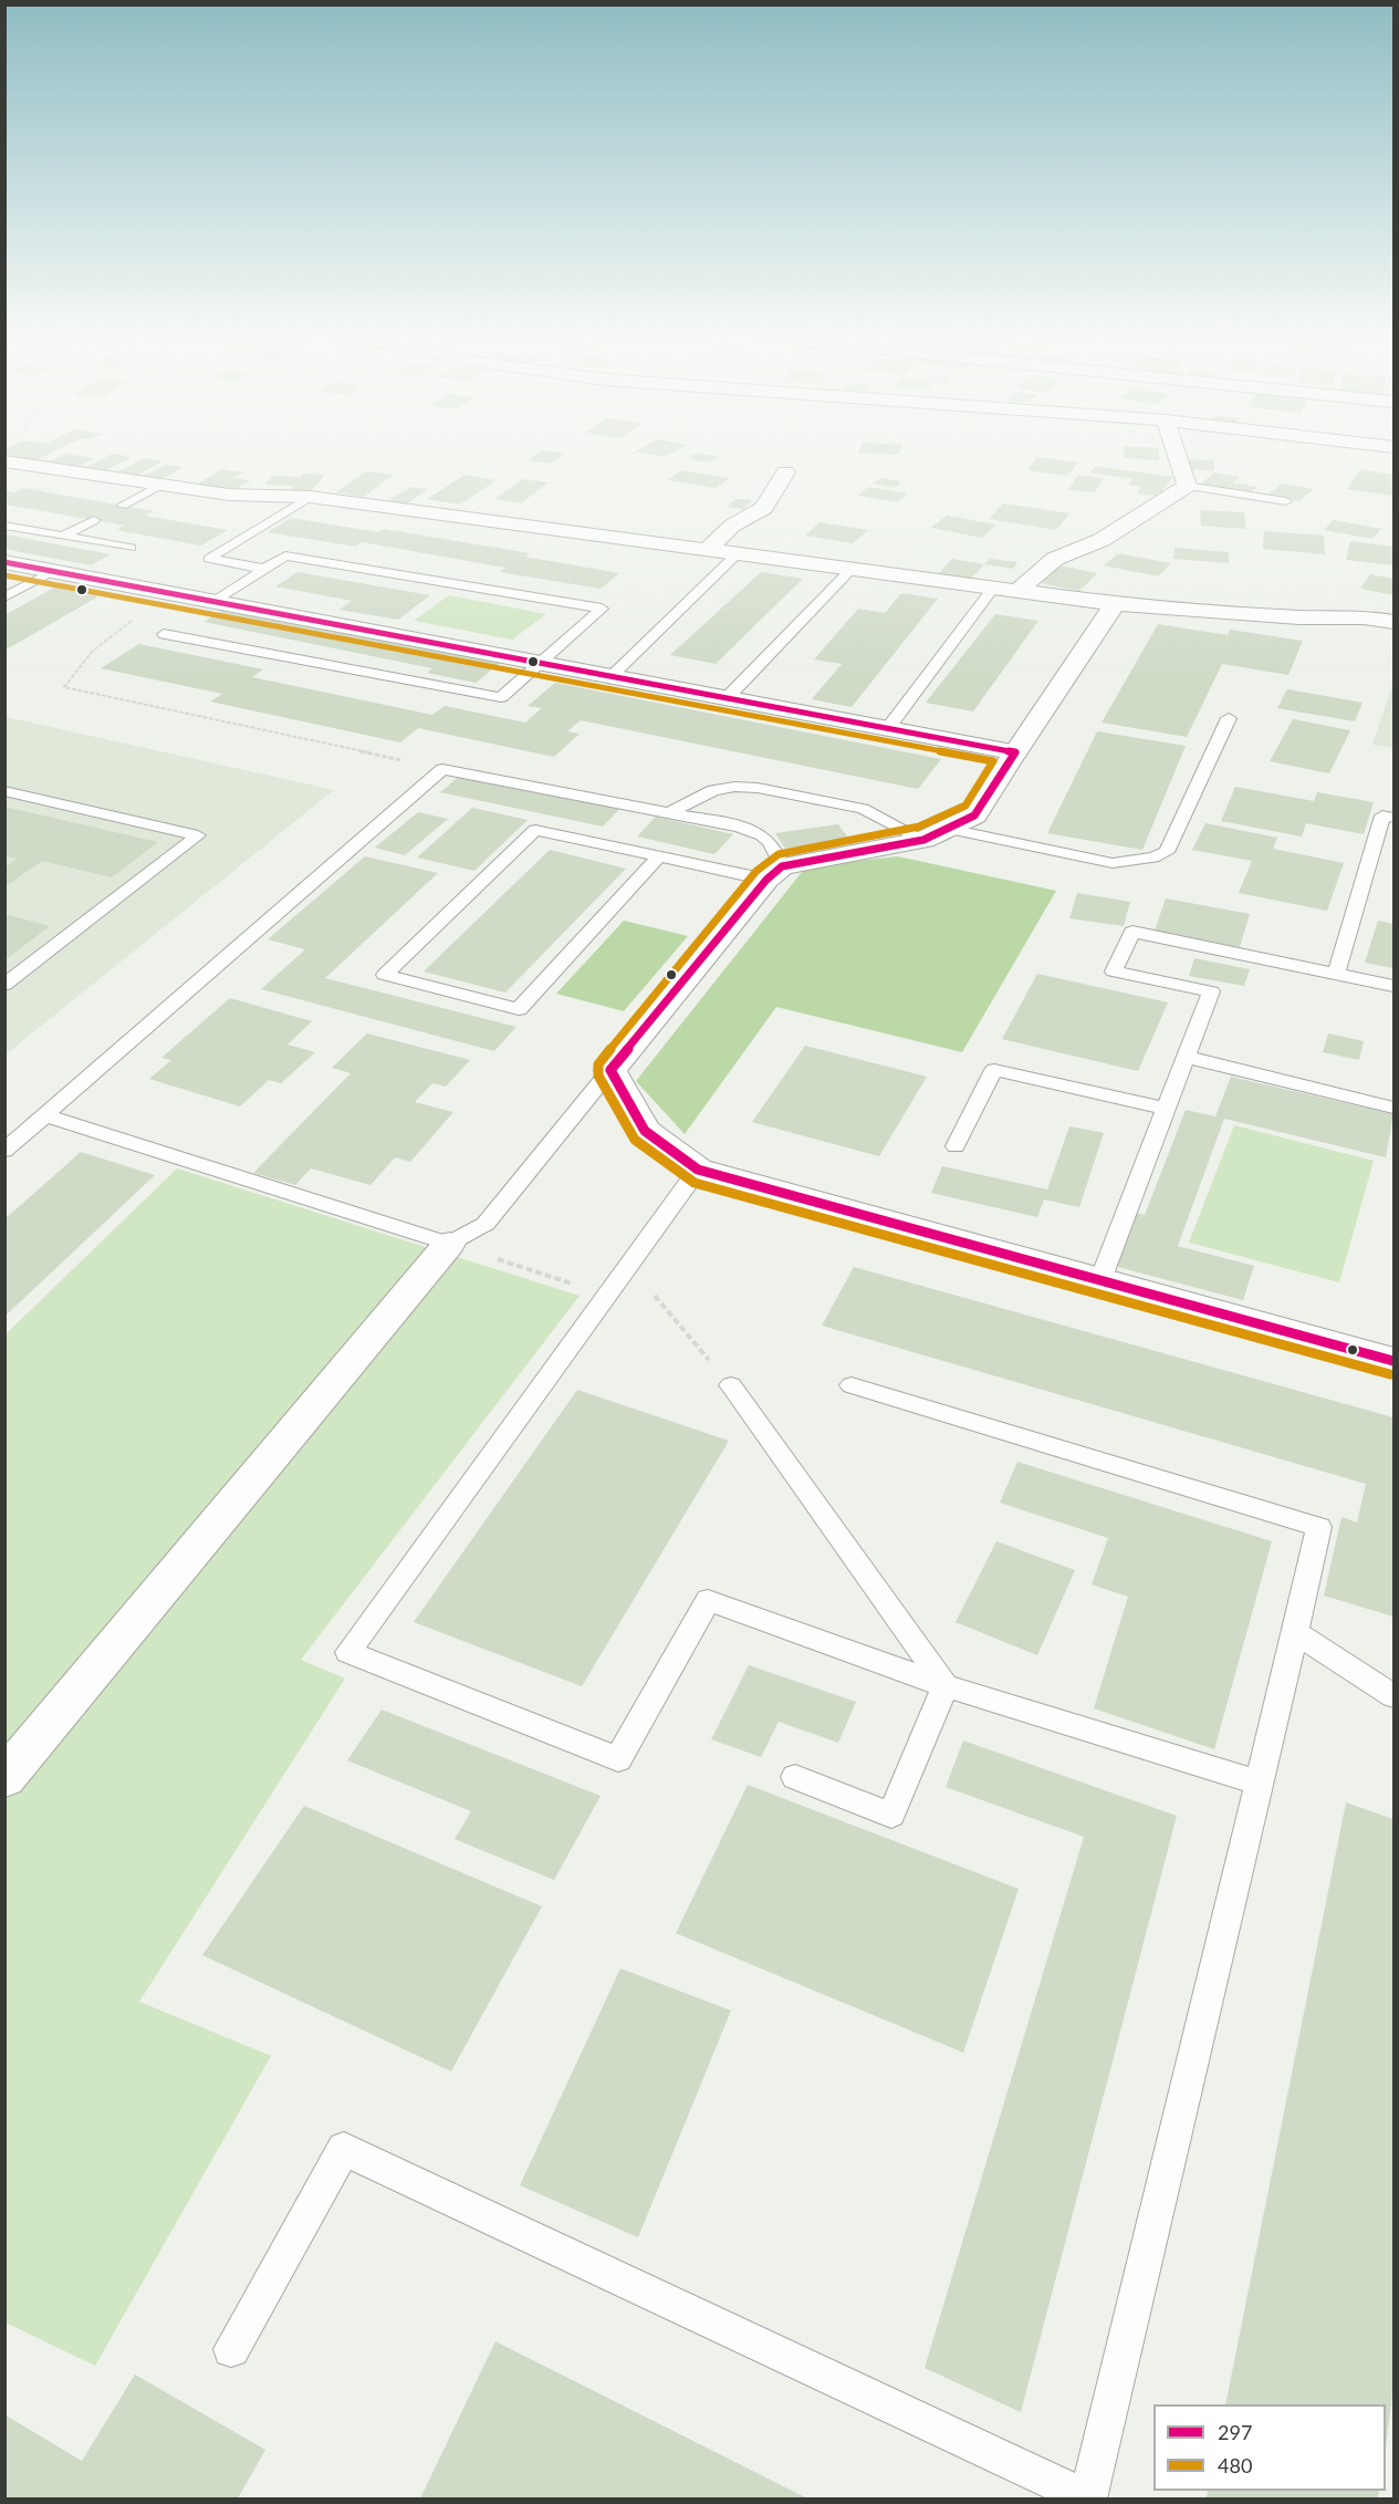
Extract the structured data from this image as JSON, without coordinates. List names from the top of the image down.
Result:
{
  "lines": ["transit line 297", "transit line 480"],
  "legend": ["297", "480"]
}
